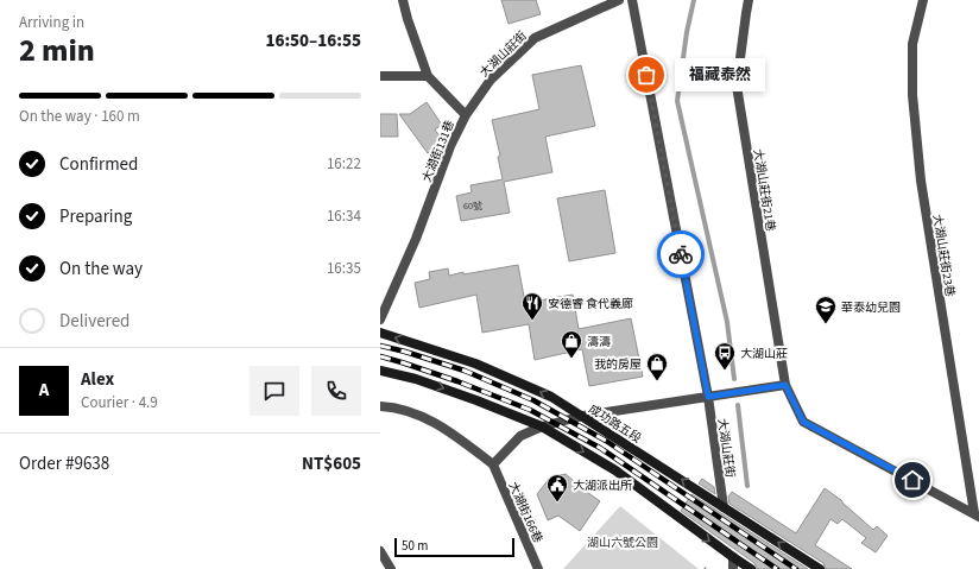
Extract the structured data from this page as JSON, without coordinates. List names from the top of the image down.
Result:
{
  "streets": {
    "main road": ["成功路五段"],
    "street": [
      "大湖山莊街",
      "大湖街131巷",
      "大湖山莊街21巷",
      "大湖山莊街23巷",
      "大湖街166巷"
    ]
  },
  "crossings": [
    ["大湖山莊街", "大湖街131巷"],
    ["大湖山莊街", "成功路五段"],
    ["大湖山莊街21巷", "大湖山莊街23巷"]
  ],
  "parks": ["湖山六號公園"],
  "places": {
    "other": ["福藏泰然"],
    "restaurant": ["安德睿 食代義廊"],
    "school or university": ["華泰幼兒園"],
    "shop": ["濤濤", "我的房屋"],
    "bus stop": ["大湖山莊"],
    "public building": ["大湖派出所"]
  },
  "house_numbers": ["60號"],
  "scale_bar": "50 m",
  "page": {
    "heading": ["2 min", "Arriving in", "16:50–16:55"],
    "panel": [
      "Alex",
      "Courier · 4.9",
      "Order #9638",
      "NT$605"
    ],
    "bubble": "福藏泰然",
    "bar": "On the way · 160 m",
    "list": [
      ["Confirmed", "16:22"],
      ["Preparing", "16:34"],
      ["On the way", "16:35"],
      "Delivered"
    ],
    "round": "A",
    "scale": "50 m"
  }
}
